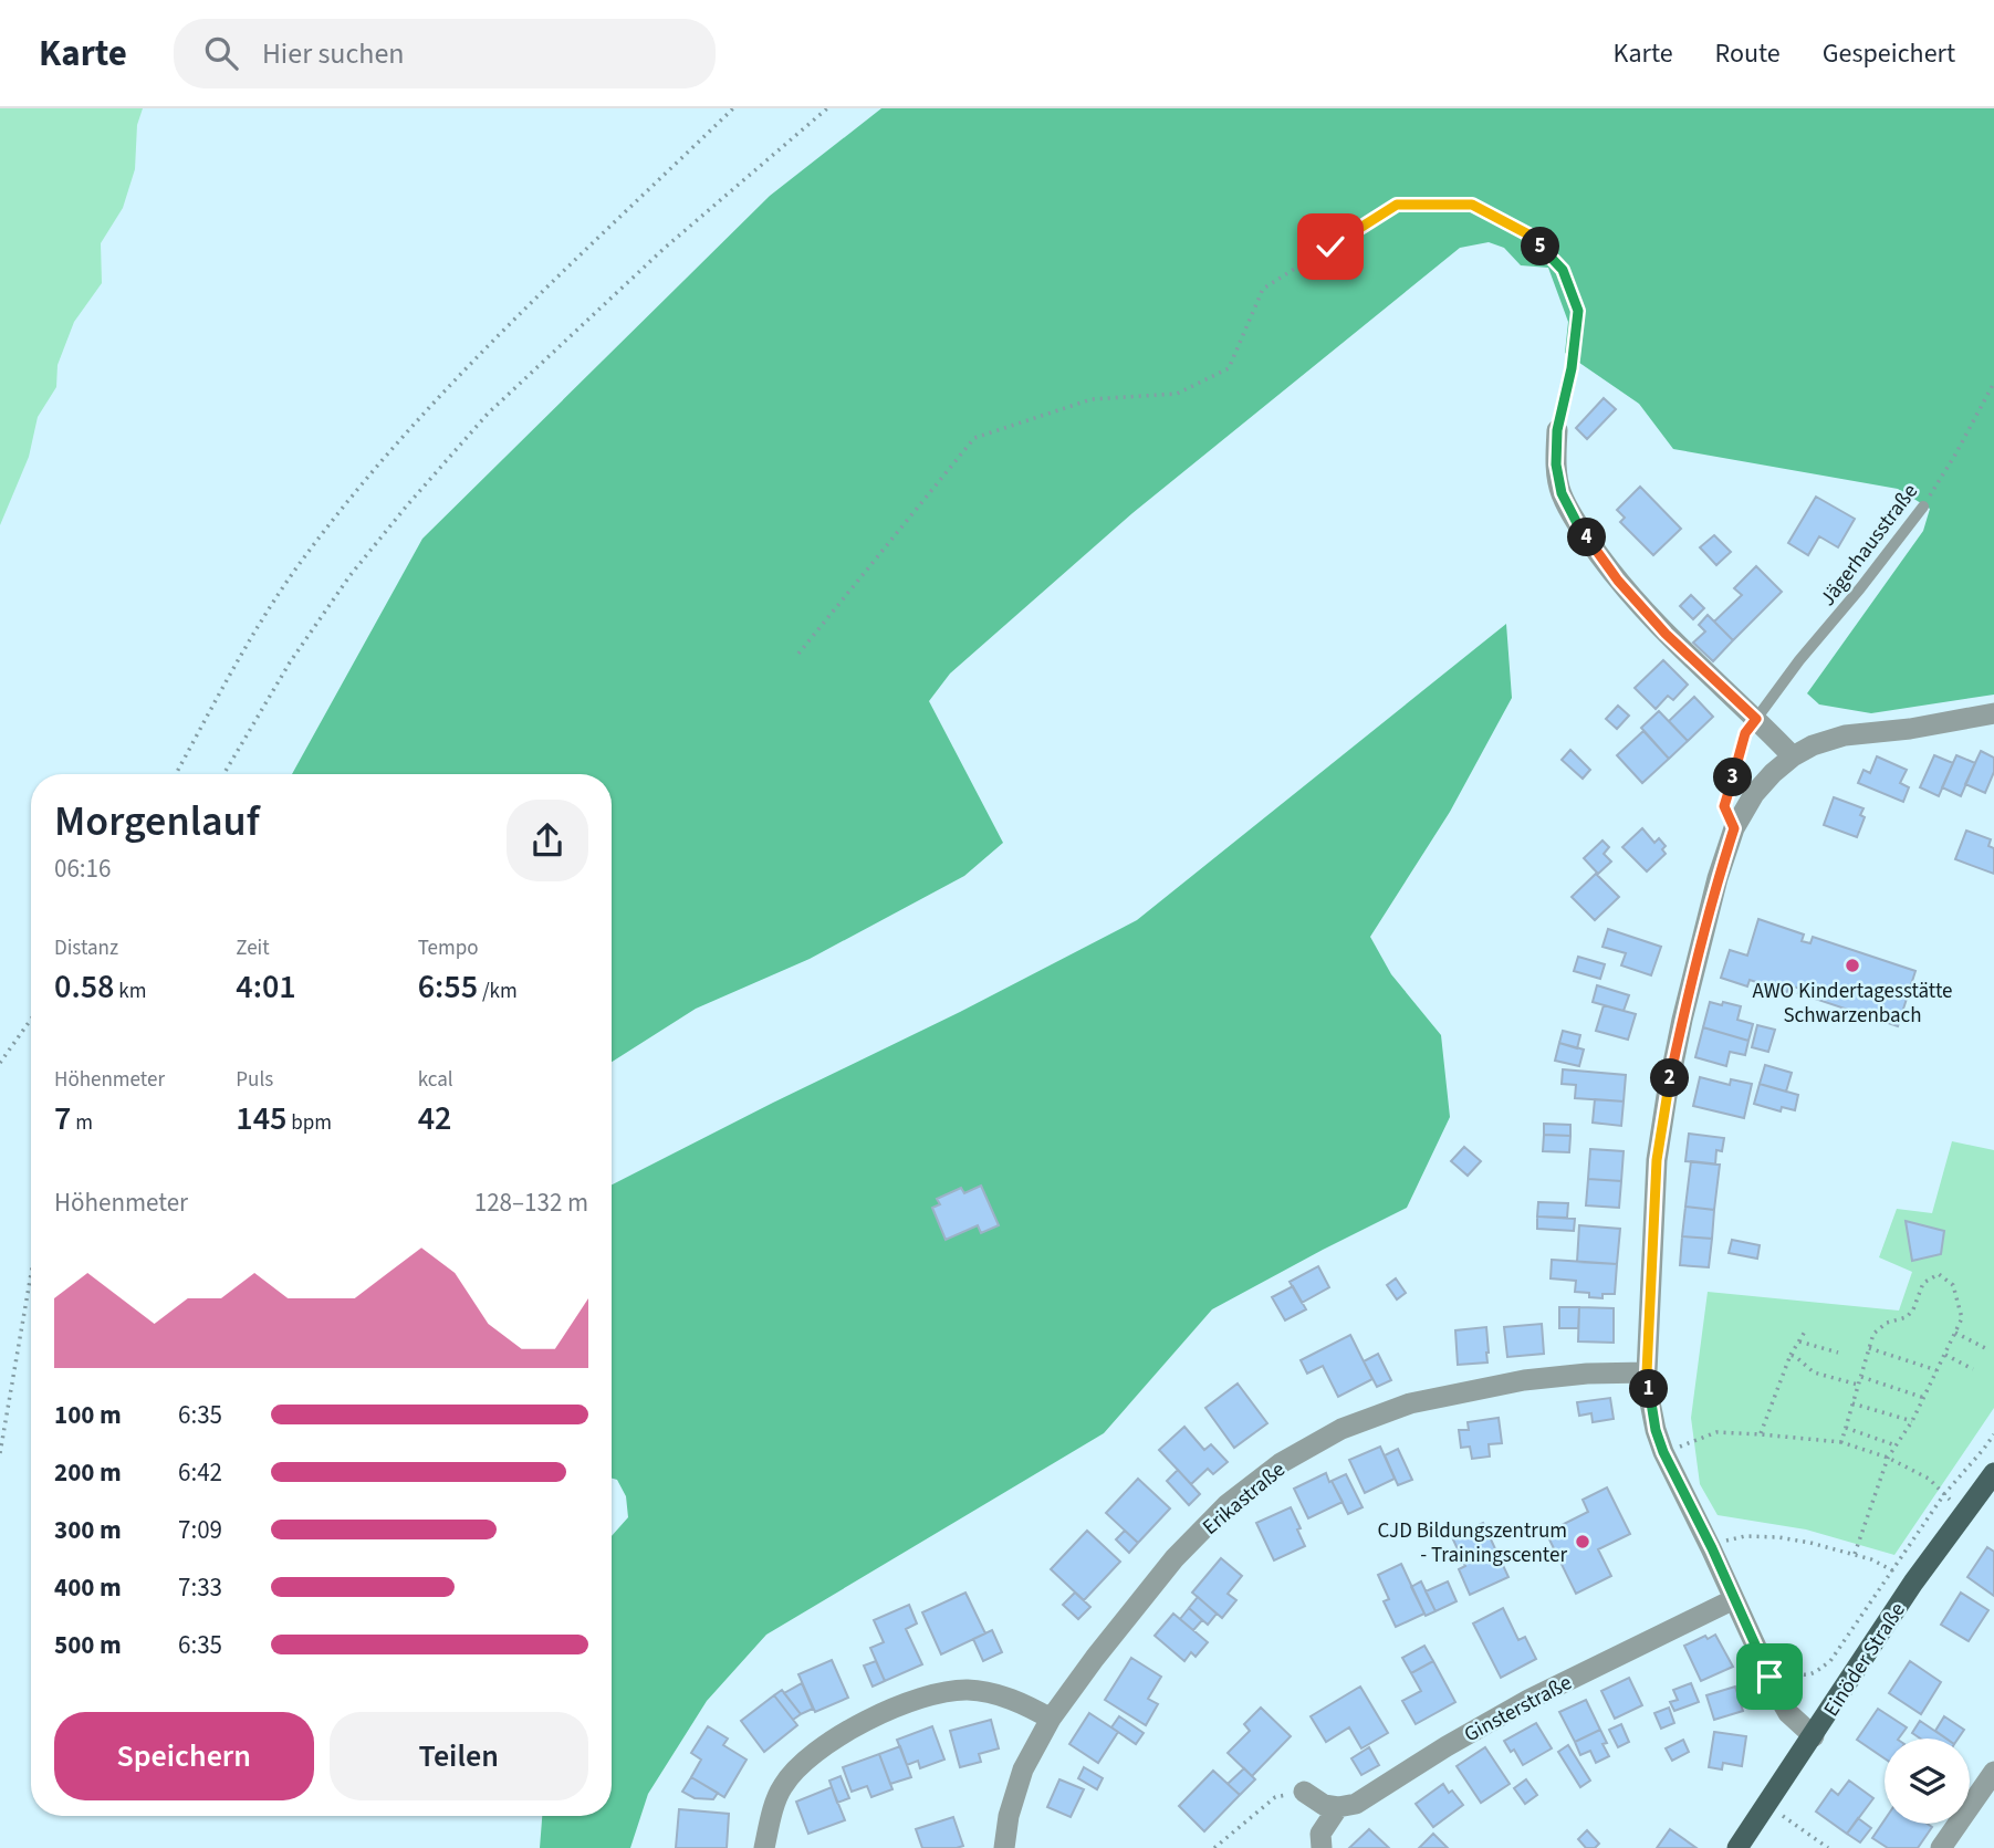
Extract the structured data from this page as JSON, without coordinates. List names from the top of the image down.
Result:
{
  "streets": {
    "main road": ["Einöder Straße"],
    "street": ["Erikastraße", "Ginsterstraße"],
    "lane": ["Jägerhausstraße"]
  },
  "places": ["AWO Kindertagesstätte Schwarzenbach", "CJD Bildungszentrum - Trainingscenter"],
  "page": {
    "header": "Karte",
    "search": "Hier suchen",
    "nav": ["Karte", "Route", "Gespeichert"],
    "pins": [
      "5",
      "4",
      "3",
      "2",
      "1"
    ],
    "heading": ["Morgenlauf", "06:16"],
    "stats": [
      ["Distanz", "0.58 km"],
      ["Zeit", "4:01"],
      ["Tempo", "6:55 /km"],
      ["Höhenmeter", "7 m"],
      ["Puls", "145 bpm"],
      ["kcal", "42"]
    ],
    "chart": ["Höhenmeter", "128–132 m"],
    "list": [
      {
        "name": "100 m",
        "note": "6:35"
      },
      {
        "name": "200 m",
        "note": "6:42"
      },
      {
        "name": "300 m",
        "note": "7:09"
      },
      {
        "name": "400 m",
        "note": "7:33"
      },
      {
        "name": "500 m",
        "note": "6:35"
      }
    ],
    "buttons": ["Speichern", "Teilen"]
  }
}
